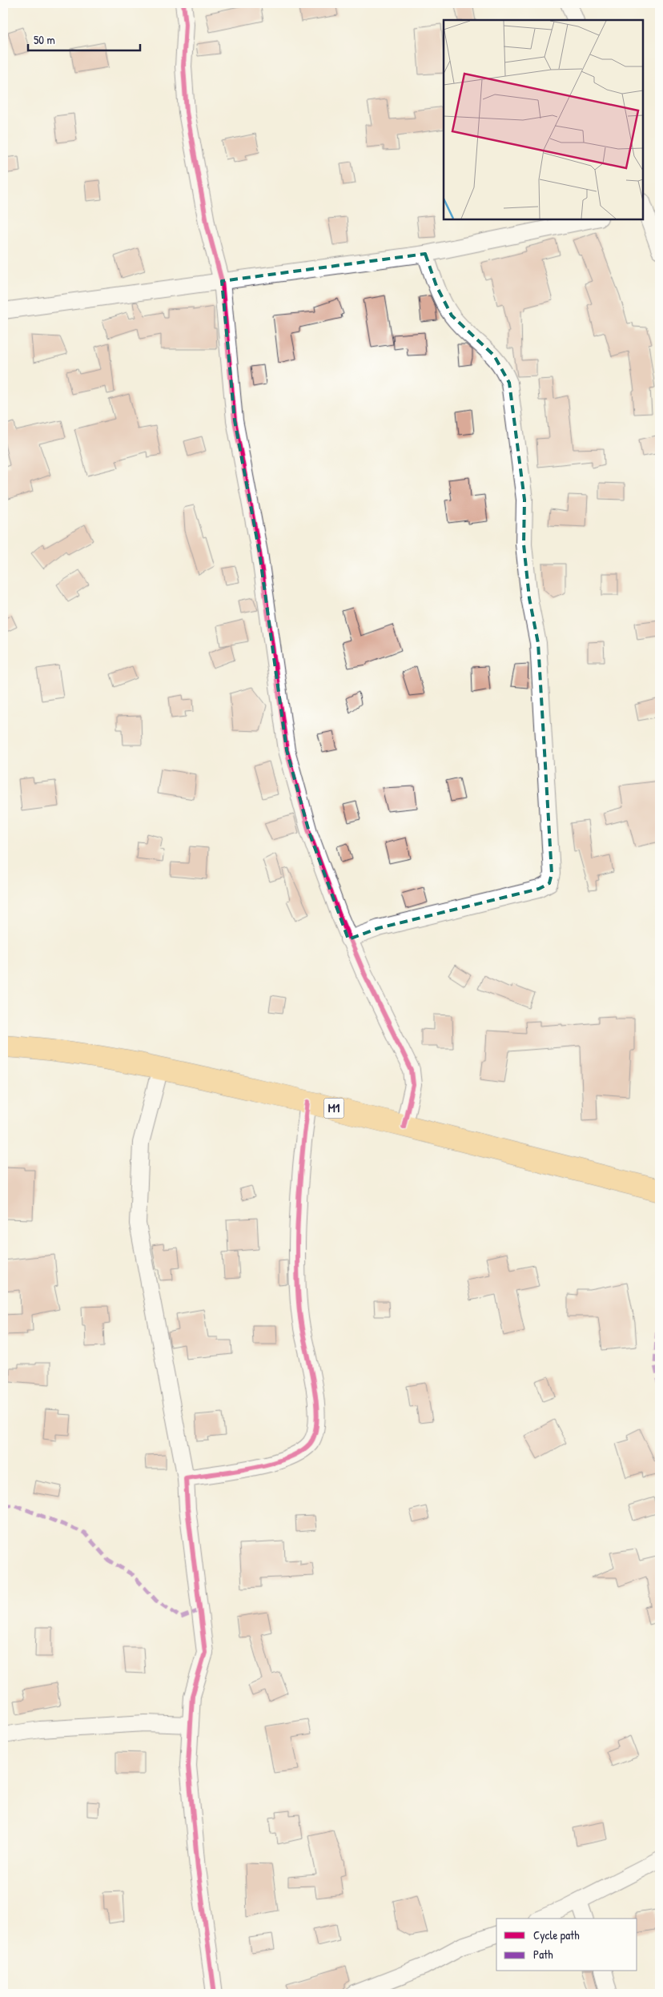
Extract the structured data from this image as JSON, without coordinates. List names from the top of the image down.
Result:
{
  "streets": {
    "highway": ["M1"]
  },
  "legend": ["Cycle path", "Path"],
  "scale_bar": "50 m"
}
